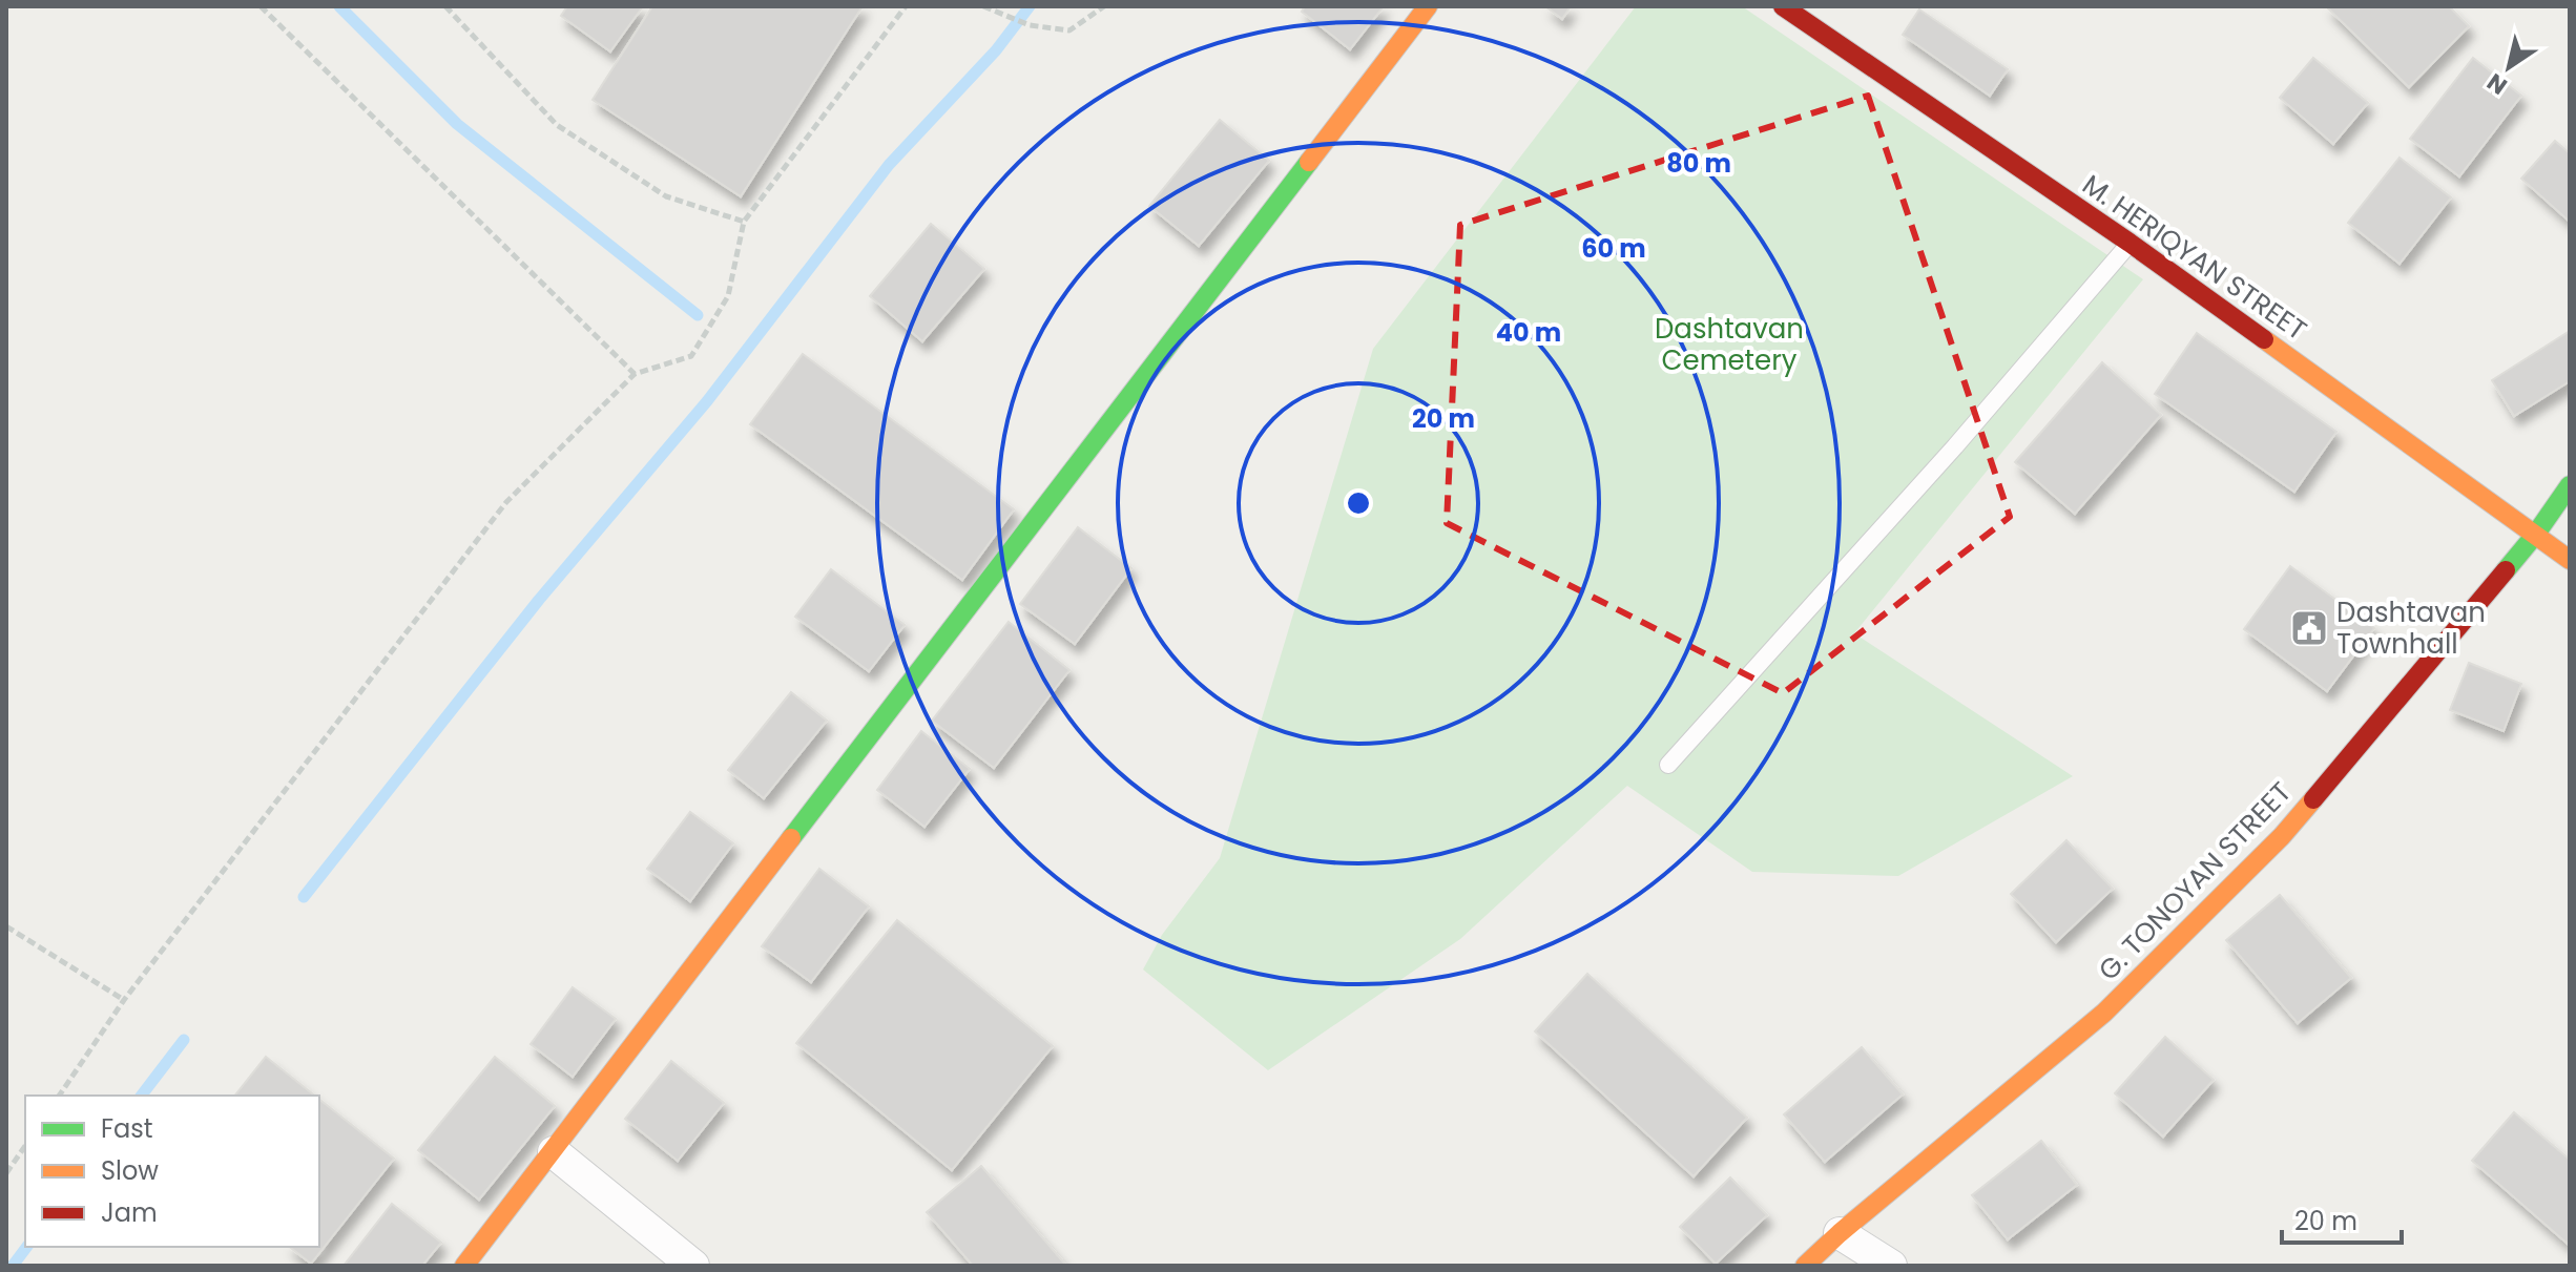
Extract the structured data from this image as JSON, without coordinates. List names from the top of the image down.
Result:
{
  "streets": {
    "street": ["M. HERIQYAN STREET", "G. TONOYAN STREET"]
  },
  "crossings": [
    ["M. HERIQYAN STREET", "G. TONOYAN STREET"]
  ],
  "parks": ["Dashtavan Cemetery"],
  "places": {
    "public building": ["Dashtavan Townhall"]
  },
  "legend": ["Fast", "Slow", "Jam"],
  "scale_bar": "20 m",
  "north": "bottom left",
  "rings": [
    "80 m",
    "60 m",
    "40 m",
    "20 m"
  ]
}
